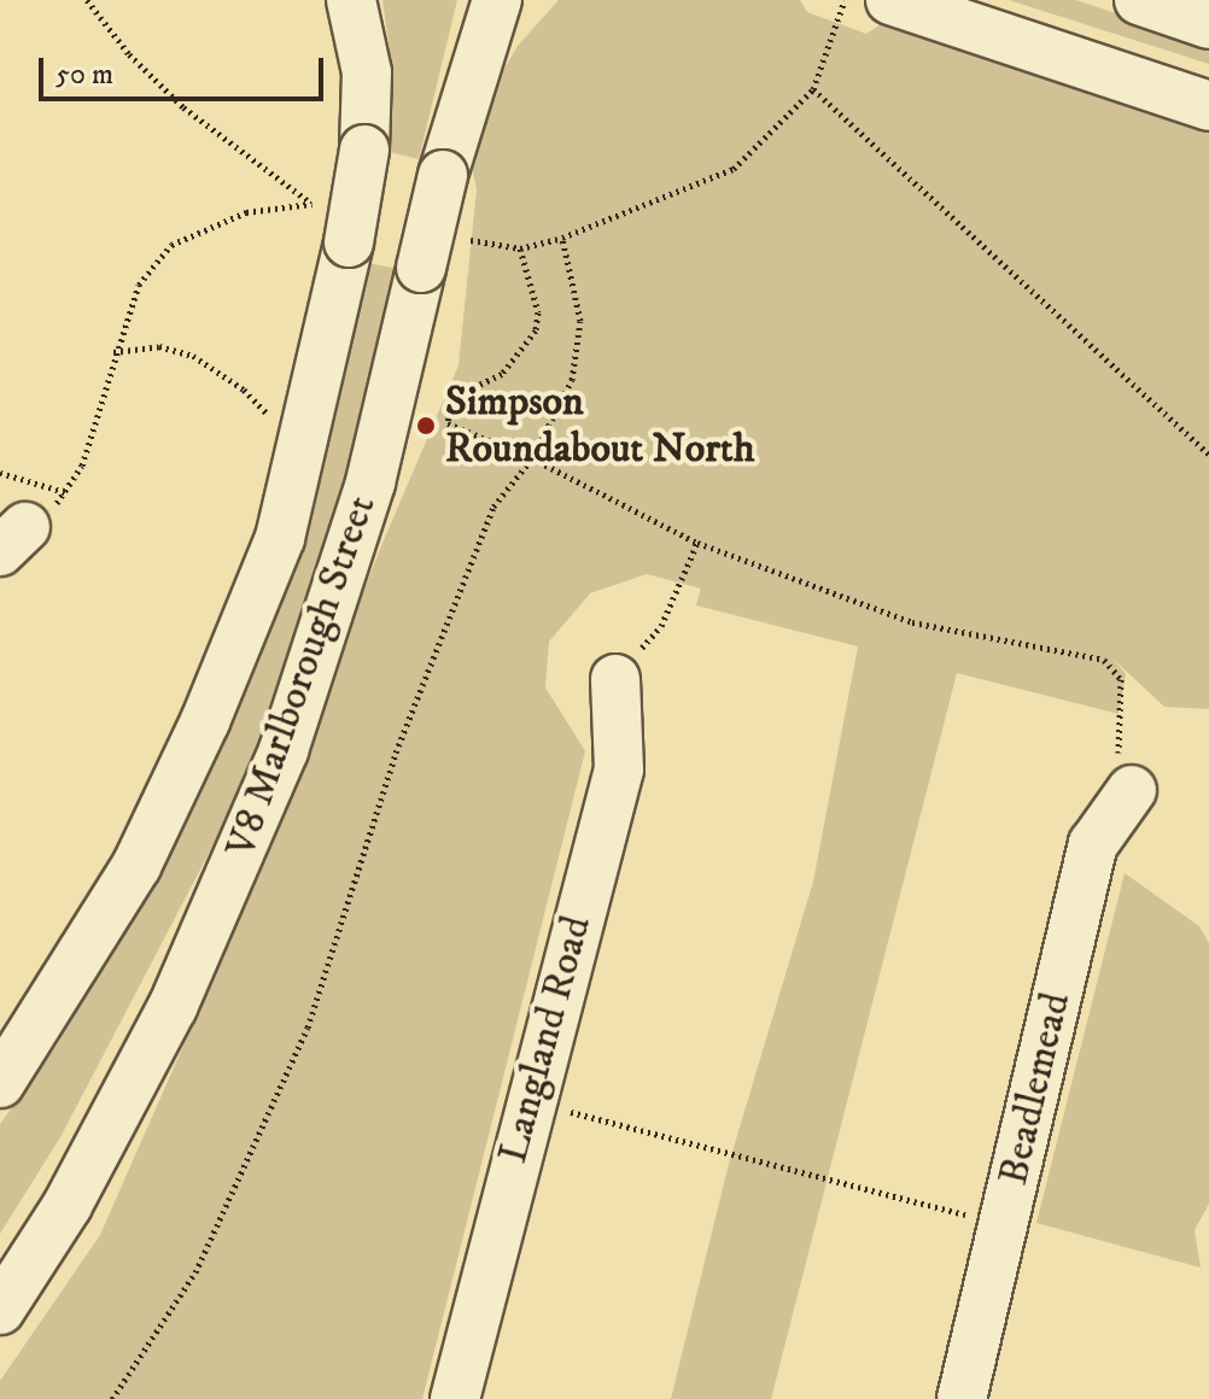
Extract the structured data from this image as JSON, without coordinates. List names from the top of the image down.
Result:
{
  "streets": {
    "street": ["V8 Marlborough Street", "Langland Road", "Beadlemead"]
  },
  "places": ["Simpson Roundabout North"],
  "scale_bar": "50 m"
}
